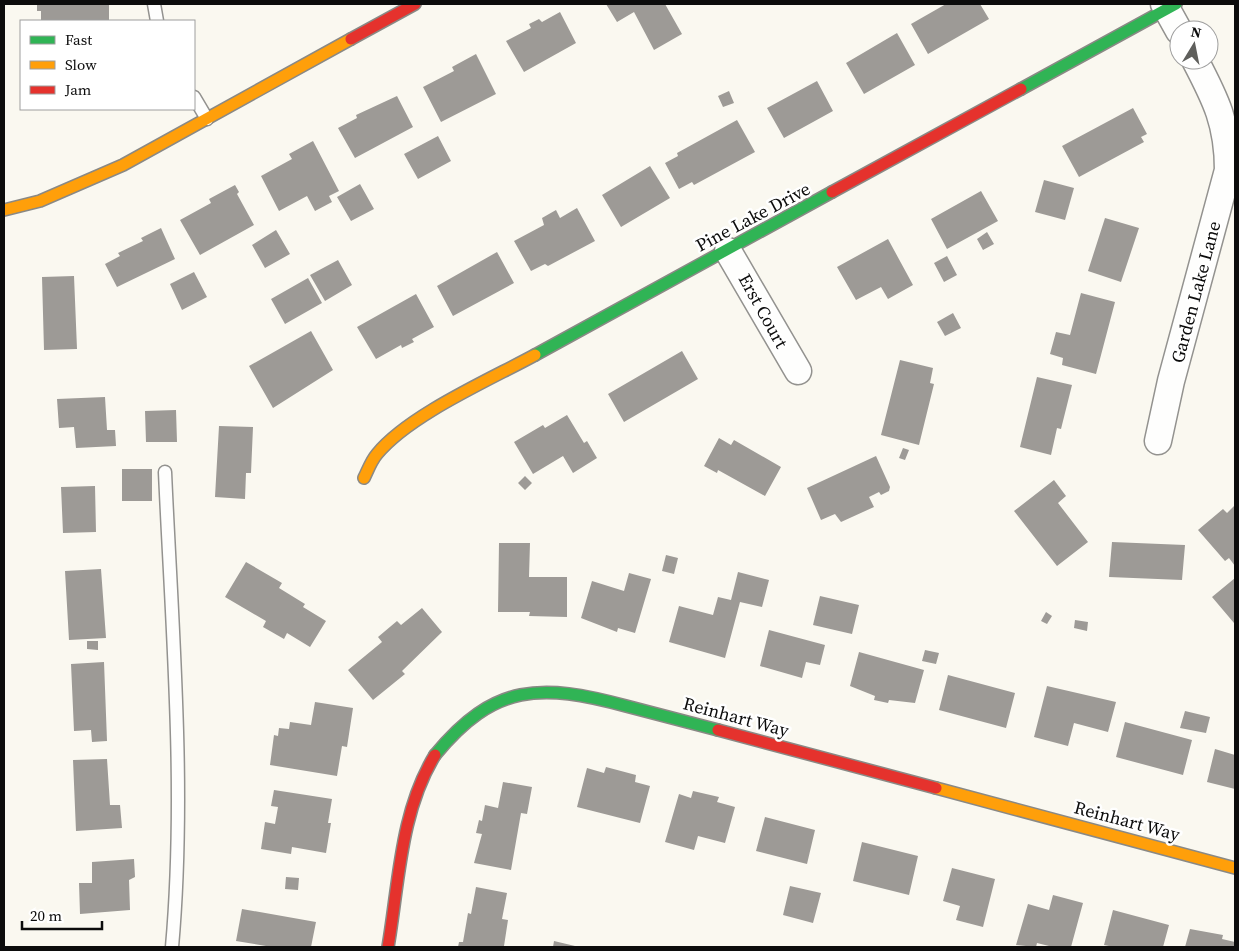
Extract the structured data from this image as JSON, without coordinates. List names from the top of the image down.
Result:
{
  "streets": {
    "street": [
      "Pine Lake Drive",
      "Garden Lake Lane",
      "Erst Court",
      "Reinhart Way"
    ]
  },
  "crossings": [
    ["Pine Lake Drive", "Erst Court"]
  ],
  "legend": ["Fast", "Slow", "Jam"],
  "scale_bar": "20 m",
  "north": "top"
}
